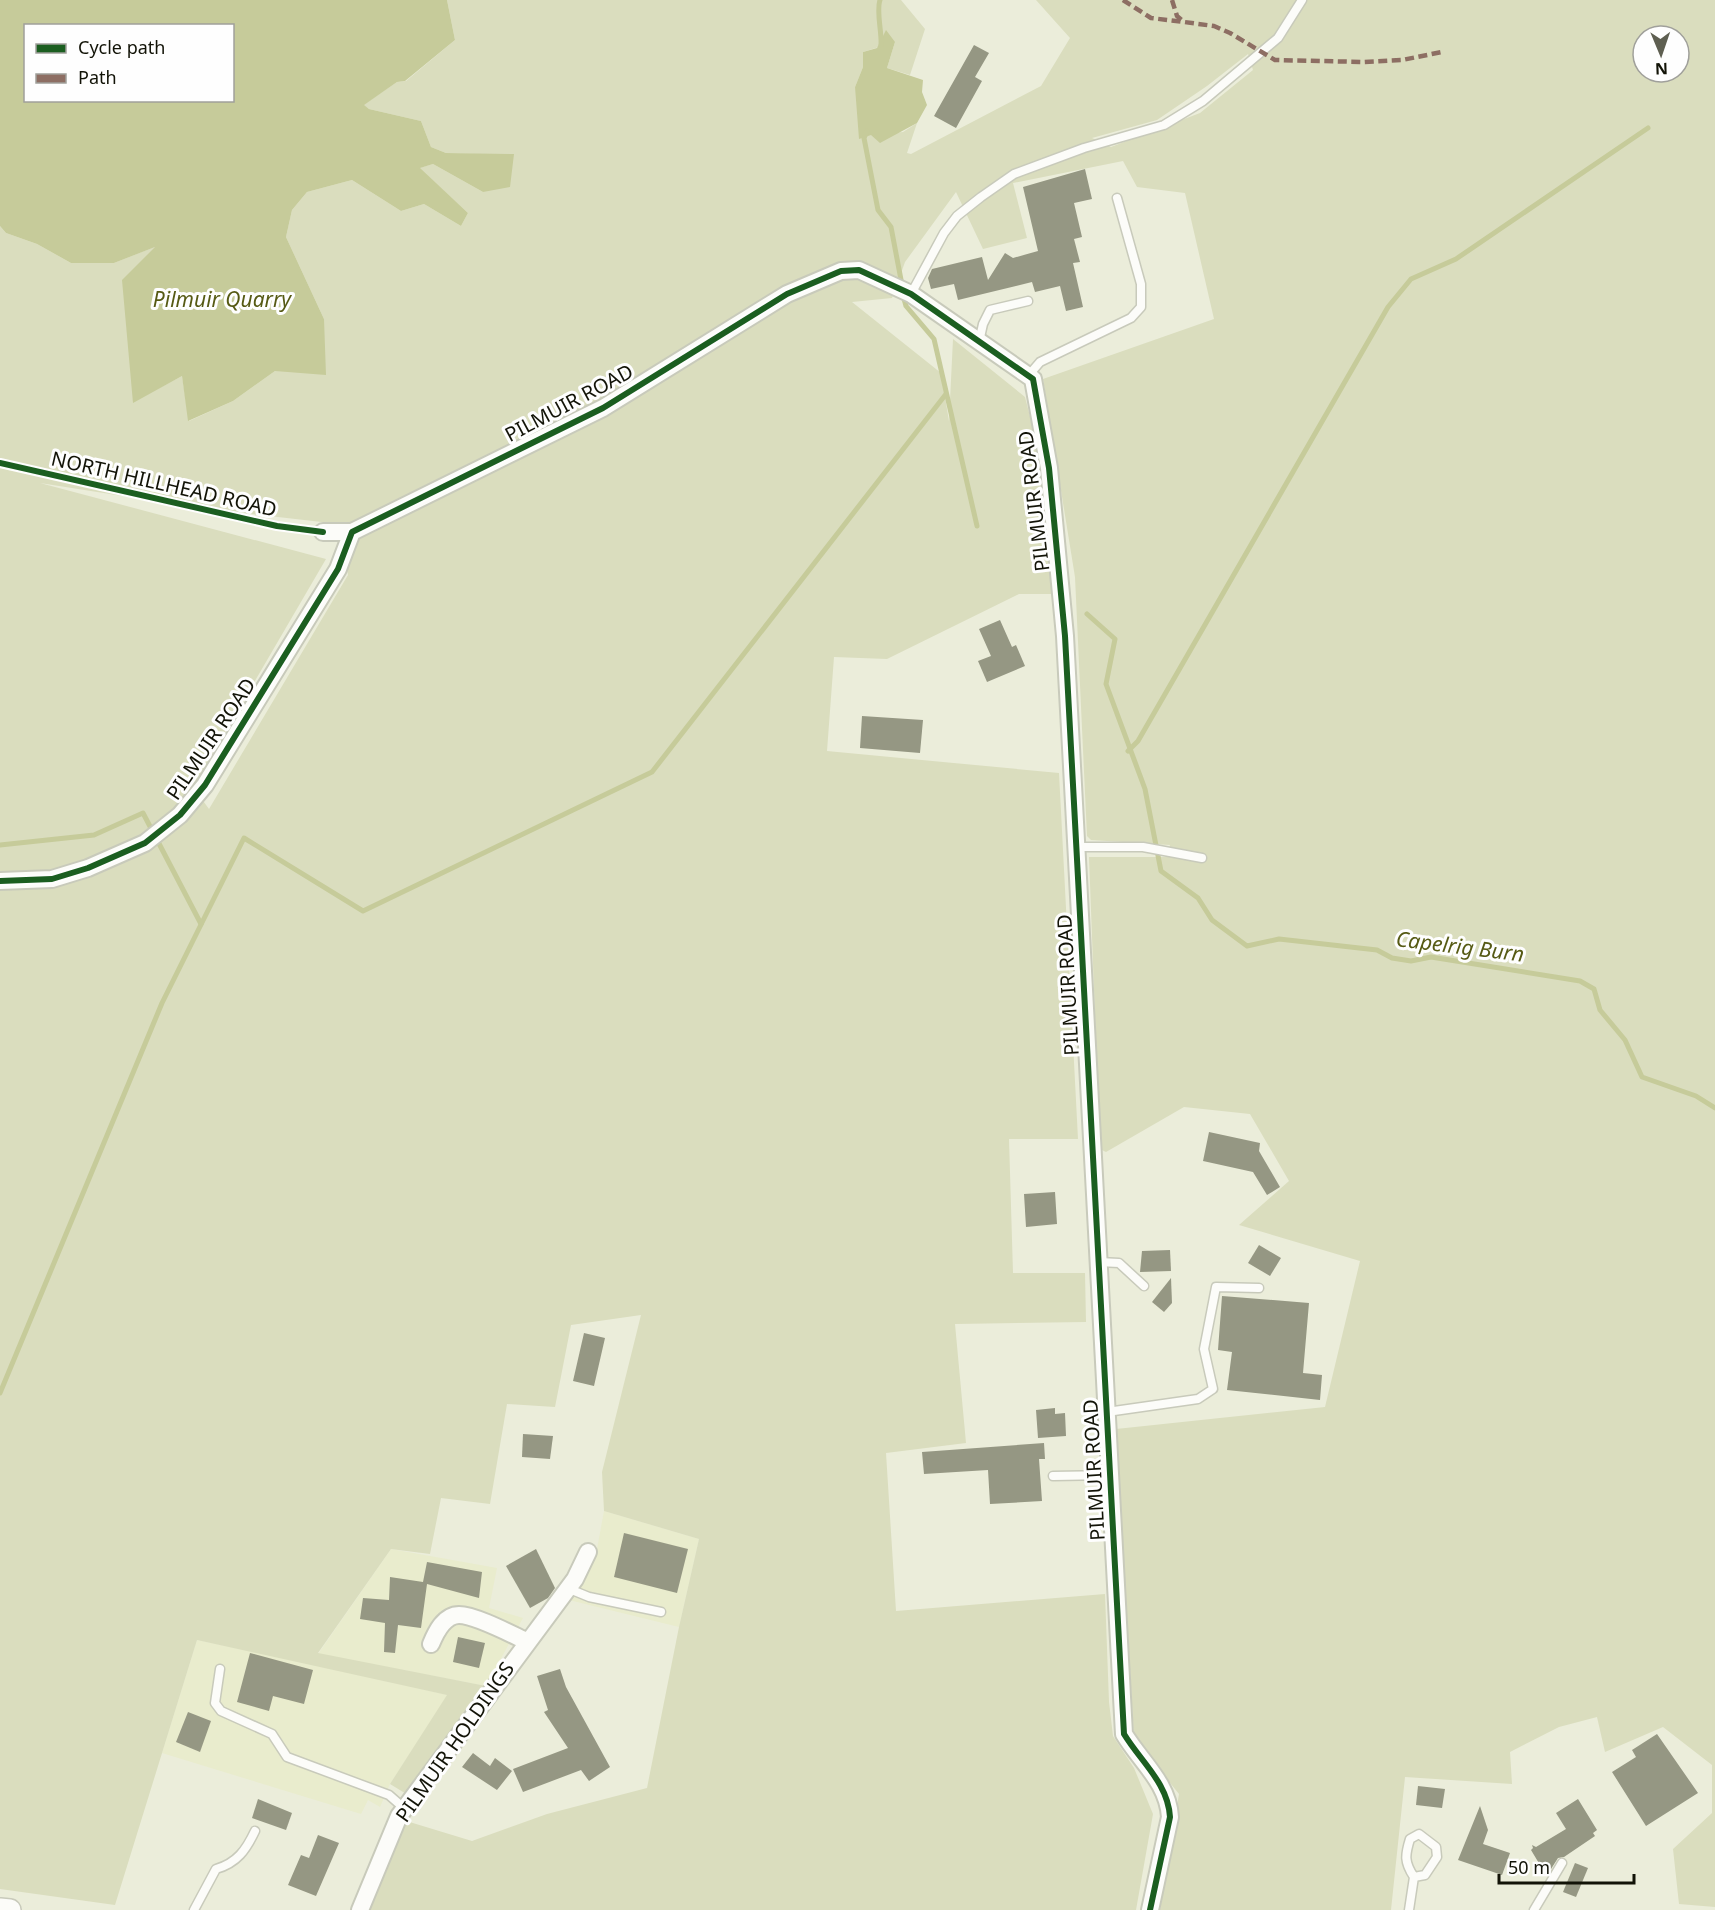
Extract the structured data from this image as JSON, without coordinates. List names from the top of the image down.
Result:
{
  "streets": {
    "street": ["PILMUIR ROAD", "PILMUIR HOLDINGS"],
    "cycle path": ["NORTH HILLHEAD ROAD"]
  },
  "water": ["Pilmuir Quarry", "Capelrig Burn"],
  "legend": ["Cycle path", "Path"],
  "scale_bar": "50 m",
  "north": "bottom"
}
